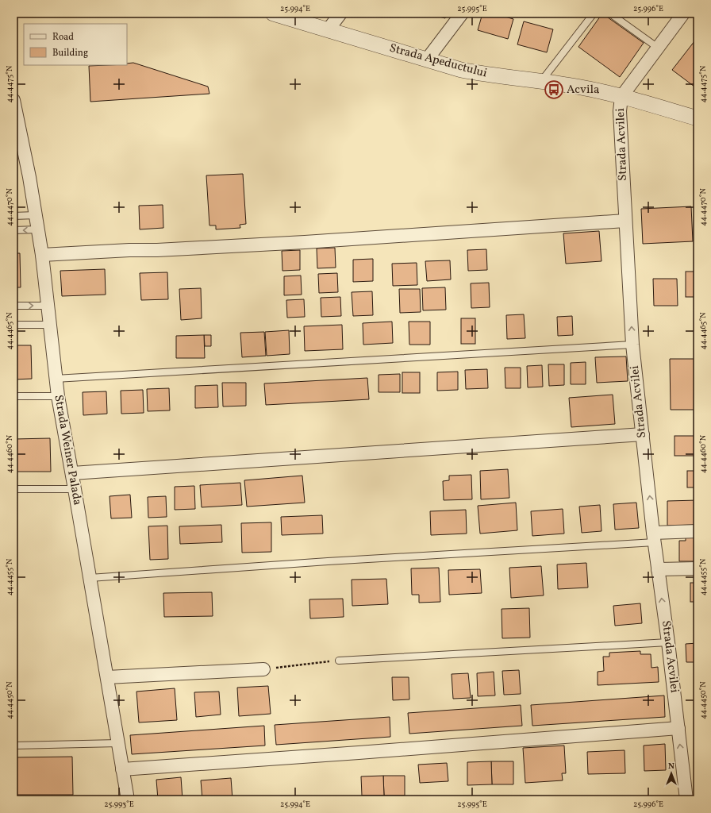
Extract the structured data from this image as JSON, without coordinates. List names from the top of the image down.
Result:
{
  "streets": {
    "street": ["Strada Apeductului", "Strada Acvilei", "Strada Weiner Palada"]
  },
  "crossings": [
    ["Strada Apeductului", "Strada Acvilei"]
  ],
  "one_way": ["Strada Acvilei"],
  "places": {
    "bus stop": ["Acvila"]
  },
  "legend": ["Road", "Building"],
  "north": "top",
  "coordinates": [
    "25.994°E",
    "25.995°E",
    "25.996°E",
    "44.4475°N",
    "44.4470°N",
    "44.4465°N",
    "44.4460°N",
    "44.4455°N",
    "44.4450°N",
    "25.993°E"
  ]
}
